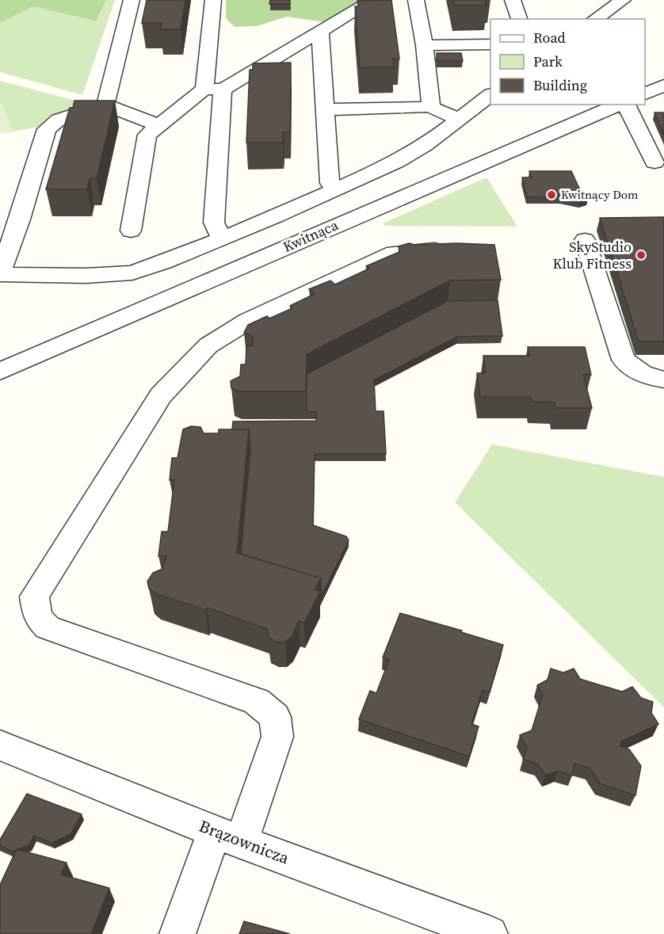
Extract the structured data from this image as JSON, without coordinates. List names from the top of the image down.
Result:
{
  "streets": {
    "street": ["Kwitnąca", "Brązownicza"]
  },
  "places": ["Kwitnący Dom", "SkyStudio Klub Fitness"],
  "legend": ["Road", "Park", "Building"]
}
